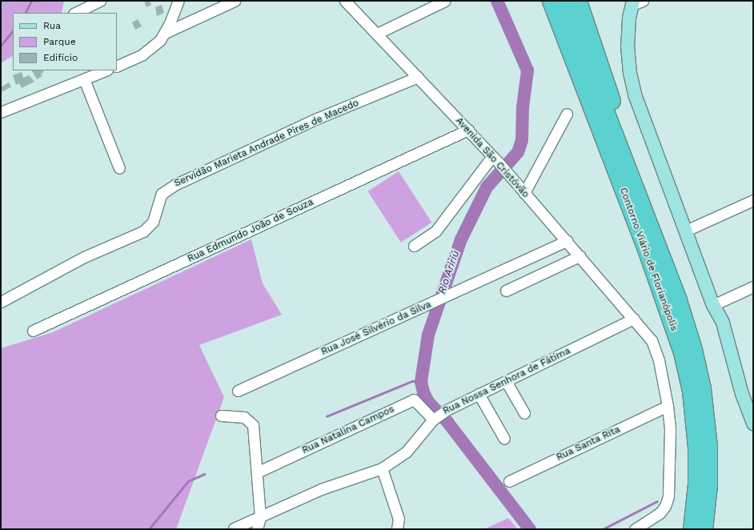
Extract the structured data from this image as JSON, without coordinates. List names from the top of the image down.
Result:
{
  "streets": {
    "highway": ["Contorno Viário de Florianópolis"],
    "street": [
      "Servidão Marieta Andrade Pires de Macedo",
      "Avenida São Cristóvão",
      "Rua Edmundo João de Souza",
      "Rua José Silvério da Silva",
      "Rua Nossa Senhora de Fátima",
      "Rua Natalina Campos",
      "Rua Santa Rita"
    ]
  },
  "crossings": [
    ["Servidão Marieta Andrade Pires de Macedo", "Avenida São Cristóvão"],
    ["Avenida São Cristóvão", "Rua Edmundo João de Souza"],
    ["Avenida São Cristóvão", "Rua José Silvério da Silva"],
    ["Avenida São Cristóvão", "Rua Nossa Senhora de Fátima"],
    ["Avenida São Cristóvão", "Rua Santa Rita"],
    ["Rua Nossa Senhora de Fátima", "Rua Natalina Campos"]
  ],
  "water": ["Rio Aririú"],
  "legend": ["Rua", "Parque", "Edifício"]
}
